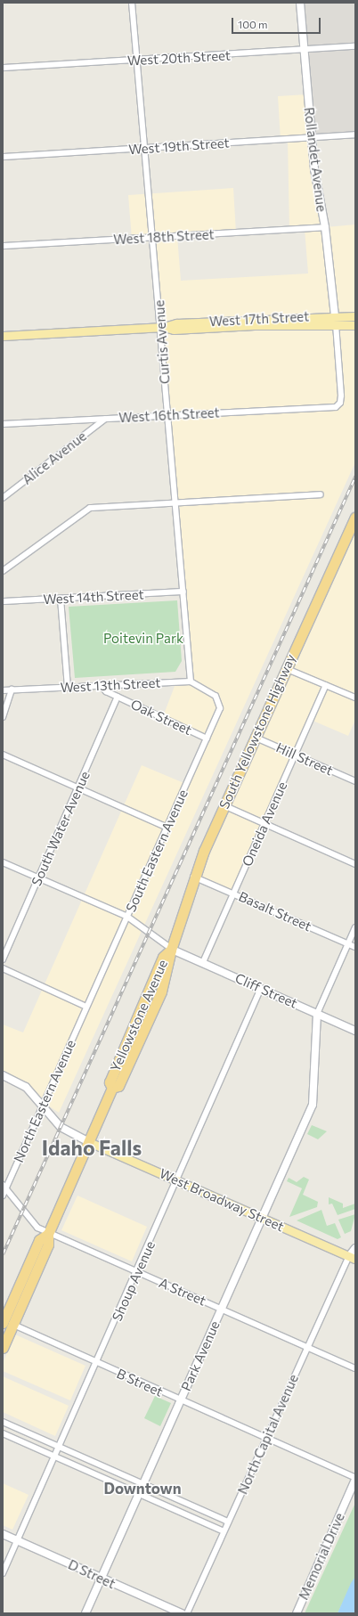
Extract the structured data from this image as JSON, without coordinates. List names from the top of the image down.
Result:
{
  "streets": {
    "highway": ["South Yellowstone Highway", "Yellowstone Avenue"],
    "main road": ["West 17th Street", "West Broadway Street"],
    "street": [
      "West 20th Street",
      "West 19th Street",
      "Rollandet Avenue",
      "West 18th Street",
      "Curtis Avenue",
      "West 16th Street",
      "Alice Avenue",
      "West 14th Street",
      "West 13th Street",
      "Oak Street",
      "Hill Street",
      "Oneida Avenue",
      "South Water Avenue",
      "South Eastern Avenue",
      "Basalt Street",
      "Cliff Street",
      "North Eastern Avenue",
      "Shoup Avenue",
      "A Street",
      "Park Avenue",
      "B Street",
      "North Capital Avenue",
      "Memorial Drive",
      "D Street"
    ]
  },
  "crossings": [
    ["West 20th Street", "Rollandet Avenue"],
    ["West 20th Street", "Curtis Avenue"],
    ["West 19th Street", "Rollandet Avenue"],
    ["West 19th Street", "Curtis Avenue"],
    ["Rollandet Avenue", "West 18th Street"],
    ["Rollandet Avenue", "West 17th Street"],
    ["West 18th Street", "Curtis Avenue"],
    ["West 17th Street", "Curtis Avenue"],
    ["West 17th Street", "West 16th Street"],
    ["Curtis Avenue", "West 16th Street"],
    ["Curtis Avenue", "West 14th Street"],
    ["Curtis Avenue", "West 13th Street"],
    ["Curtis Avenue", "South Eastern Avenue"],
    ["West 16th Street", "Alice Avenue"],
    ["West 13th Street", "Oak Street"],
    ["West 13th Street", "South Eastern Avenue"],
    ["Oak Street", "South Water Avenue"],
    ["Oak Street", "South Eastern Avenue"],
    ["South Yellowstone Highway", "Hill Street"],
    ["South Yellowstone Highway", "Basalt Street"],
    ["South Yellowstone Highway", "Cliff Street"],
    ["South Yellowstone Highway", "Yellowstone Avenue"],
    ["Hill Street", "Oneida Avenue"],
    ["Oneida Avenue", "Basalt Street"],
    ["Oneida Avenue", "Cliff Street"],
    ["South Eastern Avenue", "North Eastern Avenue"],
    ["Cliff Street", "Yellowstone Avenue"],
    ["Cliff Street", "Shoup Avenue"],
    ["Cliff Street", "Park Avenue"],
    ["Yellowstone Avenue", "West Broadway Street"],
    ["Yellowstone Avenue", "A Street"],
    ["Yellowstone Avenue", "B Street"],
    ["North Eastern Avenue", "A Street"],
    ["West Broadway Street", "Shoup Avenue"],
    ["West Broadway Street", "Park Avenue"],
    ["West Broadway Street", "North Capital Avenue"],
    ["Shoup Avenue", "A Street"],
    ["Shoup Avenue", "B Street"],
    ["Shoup Avenue", "D Street"],
    ["A Street", "Park Avenue"],
    ["A Street", "North Capital Avenue"],
    ["Park Avenue", "B Street"],
    ["Park Avenue", "D Street"],
    ["B Street", "North Capital Avenue"],
    ["B Street", "Memorial Drive"]
  ],
  "districts": ["Idaho Falls", "Downtown"],
  "parks": ["Poitevin Park"],
  "scale_bar": "100 m"
}
